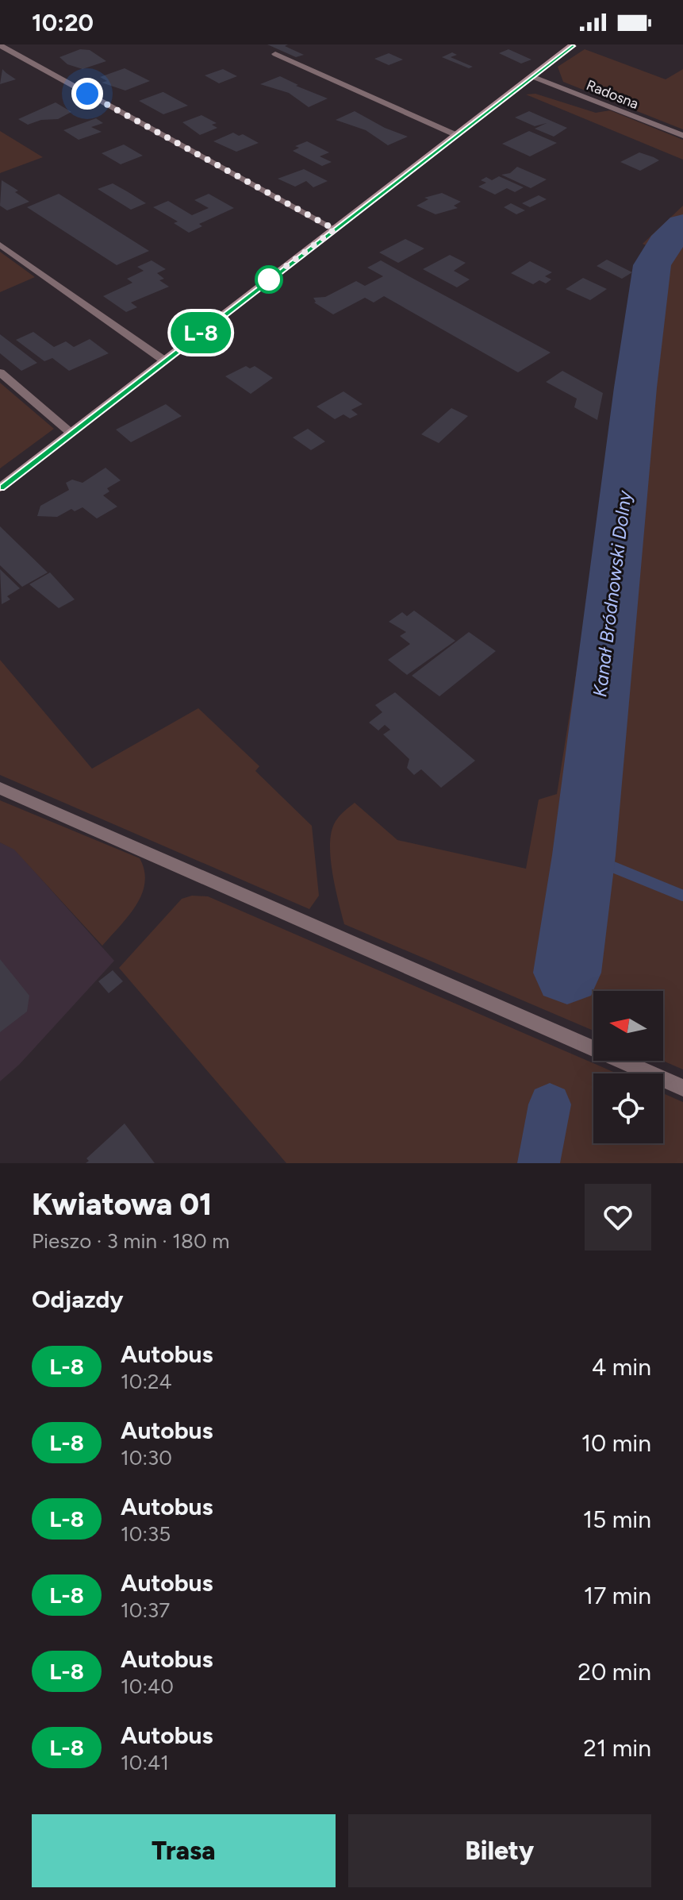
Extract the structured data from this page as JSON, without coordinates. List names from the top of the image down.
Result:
{
  "streets": {
    "street": ["Radosna"]
  },
  "water": ["Kanał Bródnowski Dolny"],
  "lines": ["bus line L-8"],
  "north": "left",
  "page": {
    "status": "10:20",
    "on_map": "L-8",
    "heading": [
      ["Kwiatowa 01", "Pieszo · 3 min · 180 m"],
      "Odjazdy"
    ],
    "list": [
      {
        "mark": "L-8",
        "name": "Autobus",
        "note": "10:24",
        "value": "4 min"
      },
      {
        "mark": "L-8",
        "name": "Autobus",
        "note": "10:30",
        "value": "10 min"
      },
      {
        "mark": "L-8",
        "name": "Autobus",
        "note": "10:35",
        "value": "15 min"
      },
      {
        "mark": "L-8",
        "name": "Autobus",
        "note": "10:37",
        "value": "17 min"
      },
      {
        "mark": "L-8",
        "name": "Autobus",
        "note": "10:40",
        "value": "20 min"
      },
      {
        "mark": "L-8",
        "name": "Autobus",
        "note": "10:41",
        "value": "21 min"
      }
    ],
    "buttons": ["Trasa", "Bilety"]
  }
}
